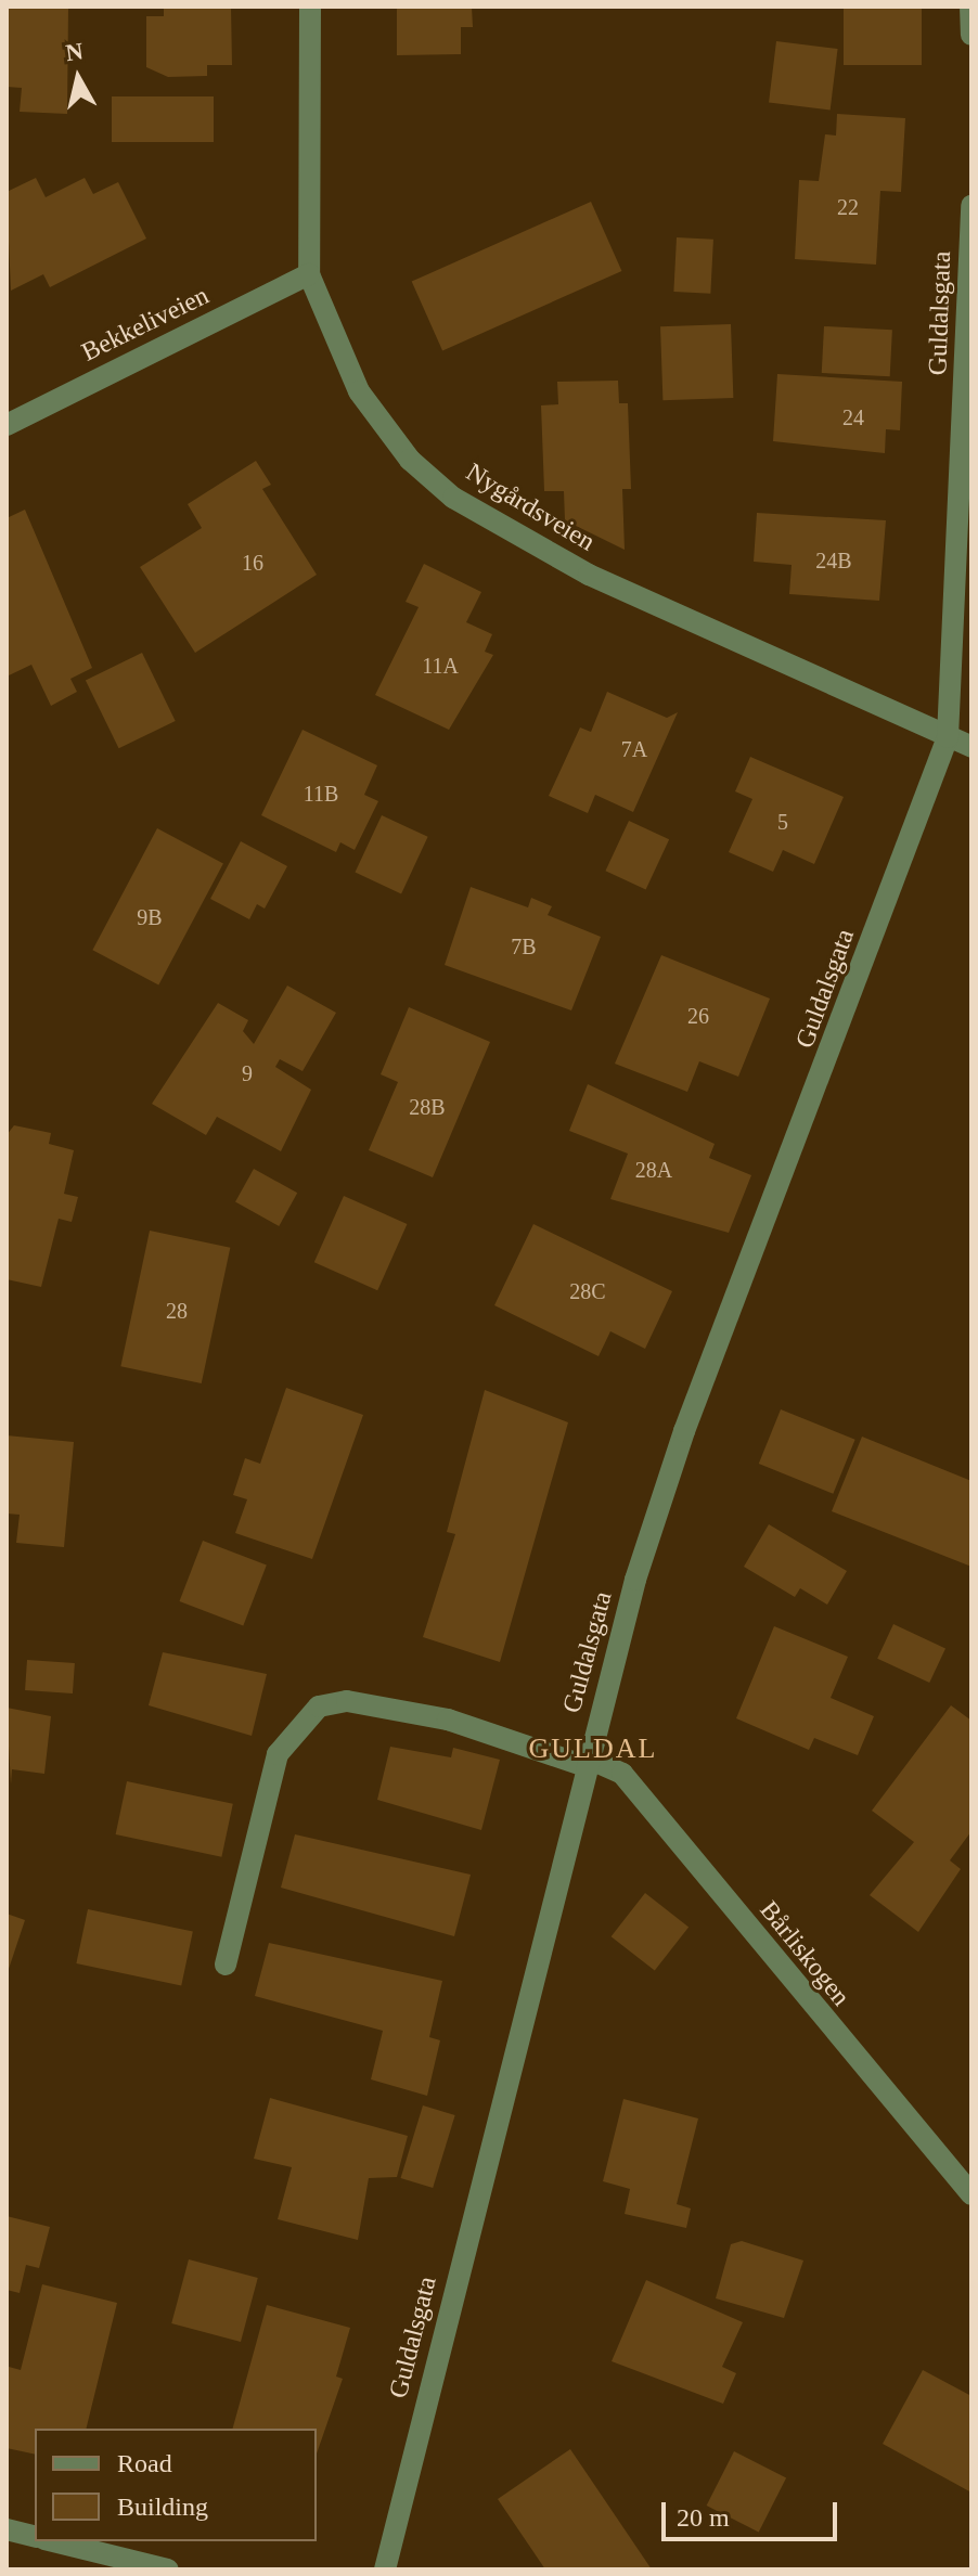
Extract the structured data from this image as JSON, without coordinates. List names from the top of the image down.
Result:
{
  "streets": {
    "street": [
      "Guldalsgata",
      "Bekkeliveien",
      "Nygårdsveien",
      "Bårliskogen"
    ]
  },
  "crossings": [
    ["Guldalsgata", "Nygårdsveien"],
    ["Guldalsgata", "Bårliskogen"],
    ["Bekkeliveien", "Nygårdsveien"]
  ],
  "districts": ["GULDAL"],
  "house_numbers": [
    "22",
    "24",
    "24B",
    "16",
    "11A",
    "7A",
    "11B",
    "5",
    "9B",
    "7B",
    "26",
    "9",
    "28B",
    "28A",
    "28C",
    "28"
  ],
  "legend": ["Road", "Building"],
  "scale_bar": "20 m",
  "north": "top"
}
